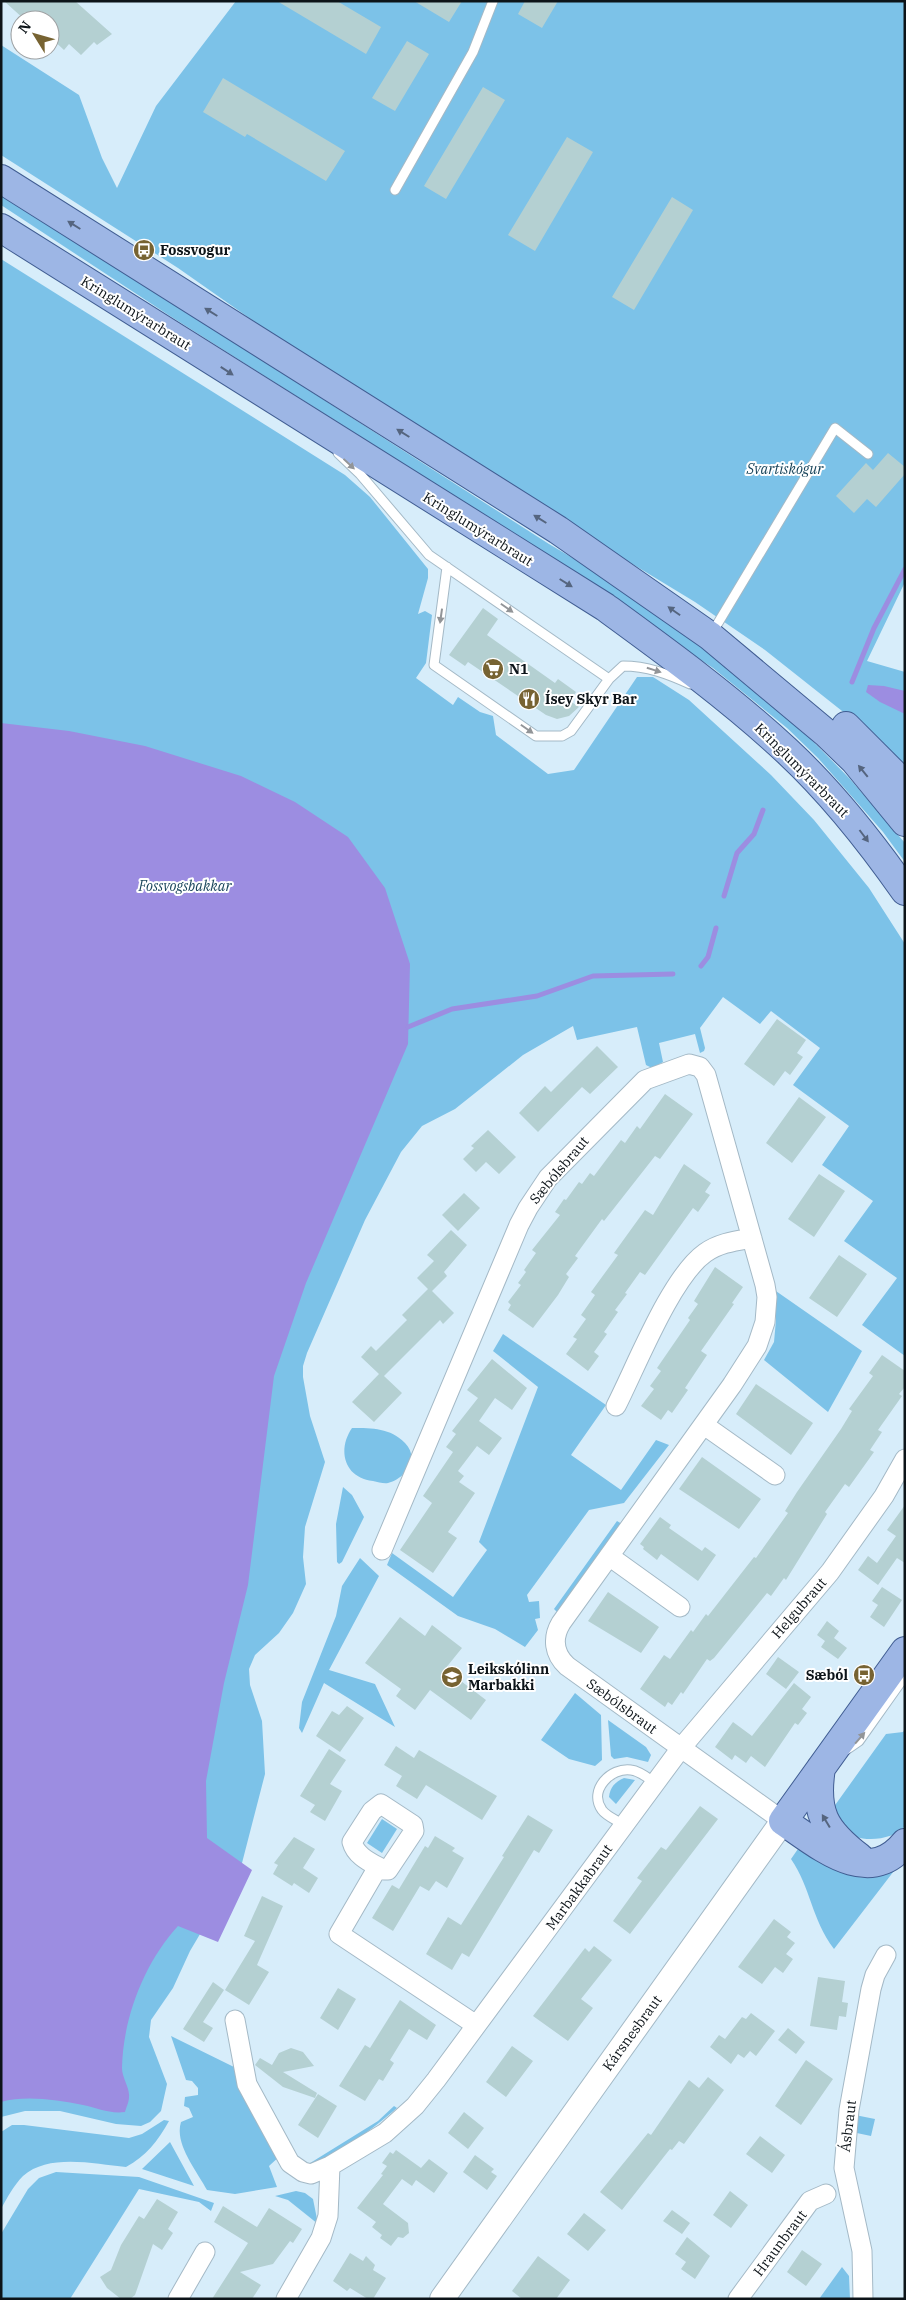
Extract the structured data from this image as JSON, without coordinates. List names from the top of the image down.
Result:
{
  "streets": {
    "main road": ["Kringlumýrarbraut", "Kársnesbraut"],
    "street": [
      "Sæbólsbraut",
      "Helgubraut",
      "Marbakkabraut",
      "Ásbraut",
      "Hraunbraut"
    ]
  },
  "crossings": [
    ["Sæbólsbraut", "Helgubraut"],
    ["Sæbólsbraut", "Marbakkabraut"],
    ["Sæbólsbraut", "Kársnesbraut"],
    ["Helgubraut", "Marbakkabraut"]
  ],
  "parks": ["Svartiskógur", "Fossvogsbakkar"],
  "places": {
    "bus stop": ["Fossvogur", "Sæból"],
    "supermarket": ["N1"],
    "restaurant": ["Ísey Skyr Bar"],
    "school or university": ["Leikskólinn Marbakki"]
  },
  "north": "top left"
}
